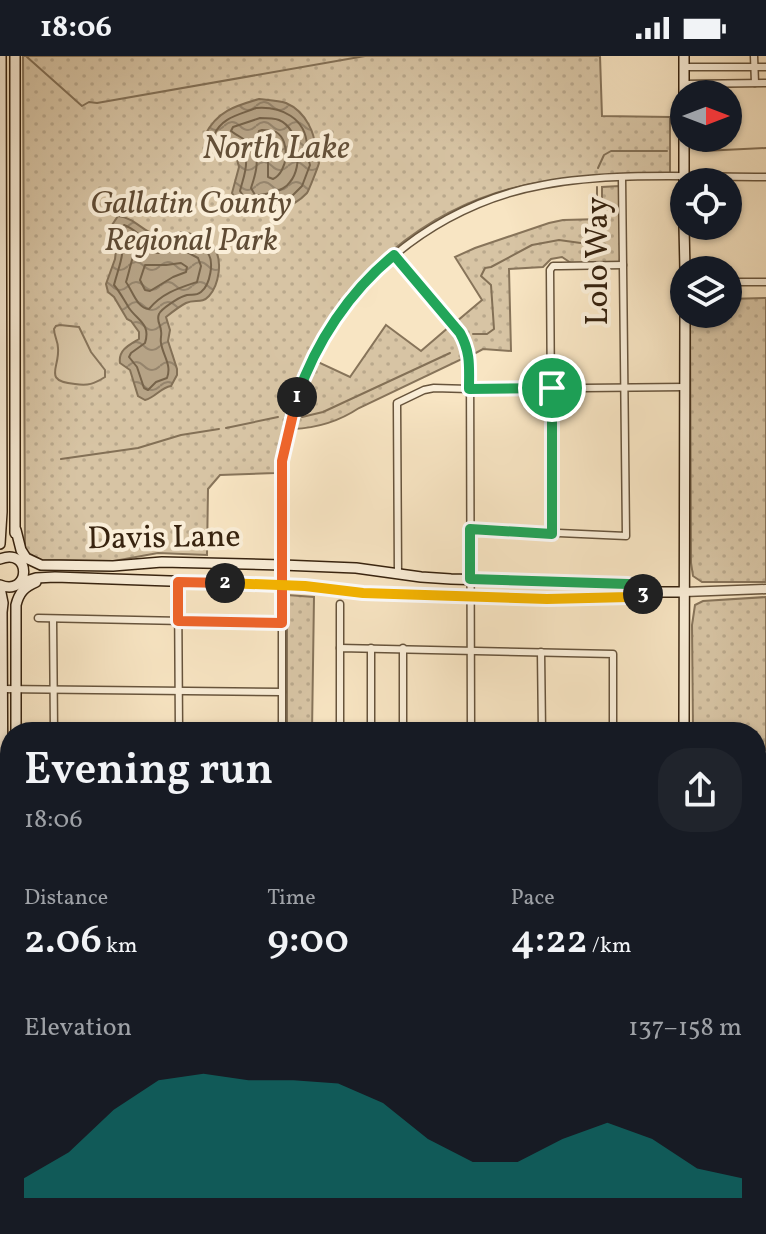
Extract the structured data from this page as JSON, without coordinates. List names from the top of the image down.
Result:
{
  "streets": {
    "main road": ["Davis Lane"],
    "street": ["Lolo Way"]
  },
  "water": ["North Lake"],
  "parks": ["Gallatin County Regional Park"],
  "north": "right",
  "page": {
    "status": "18:06",
    "pins": ["1", "2", "3"],
    "heading": ["Evening run", "18:06"],
    "stats": [
      ["Distance", "2.06 km"],
      ["Time", "9:00"],
      ["Pace", "4:22 /km"]
    ],
    "chart": ["Elevation", "137–158 m"]
  }
}
